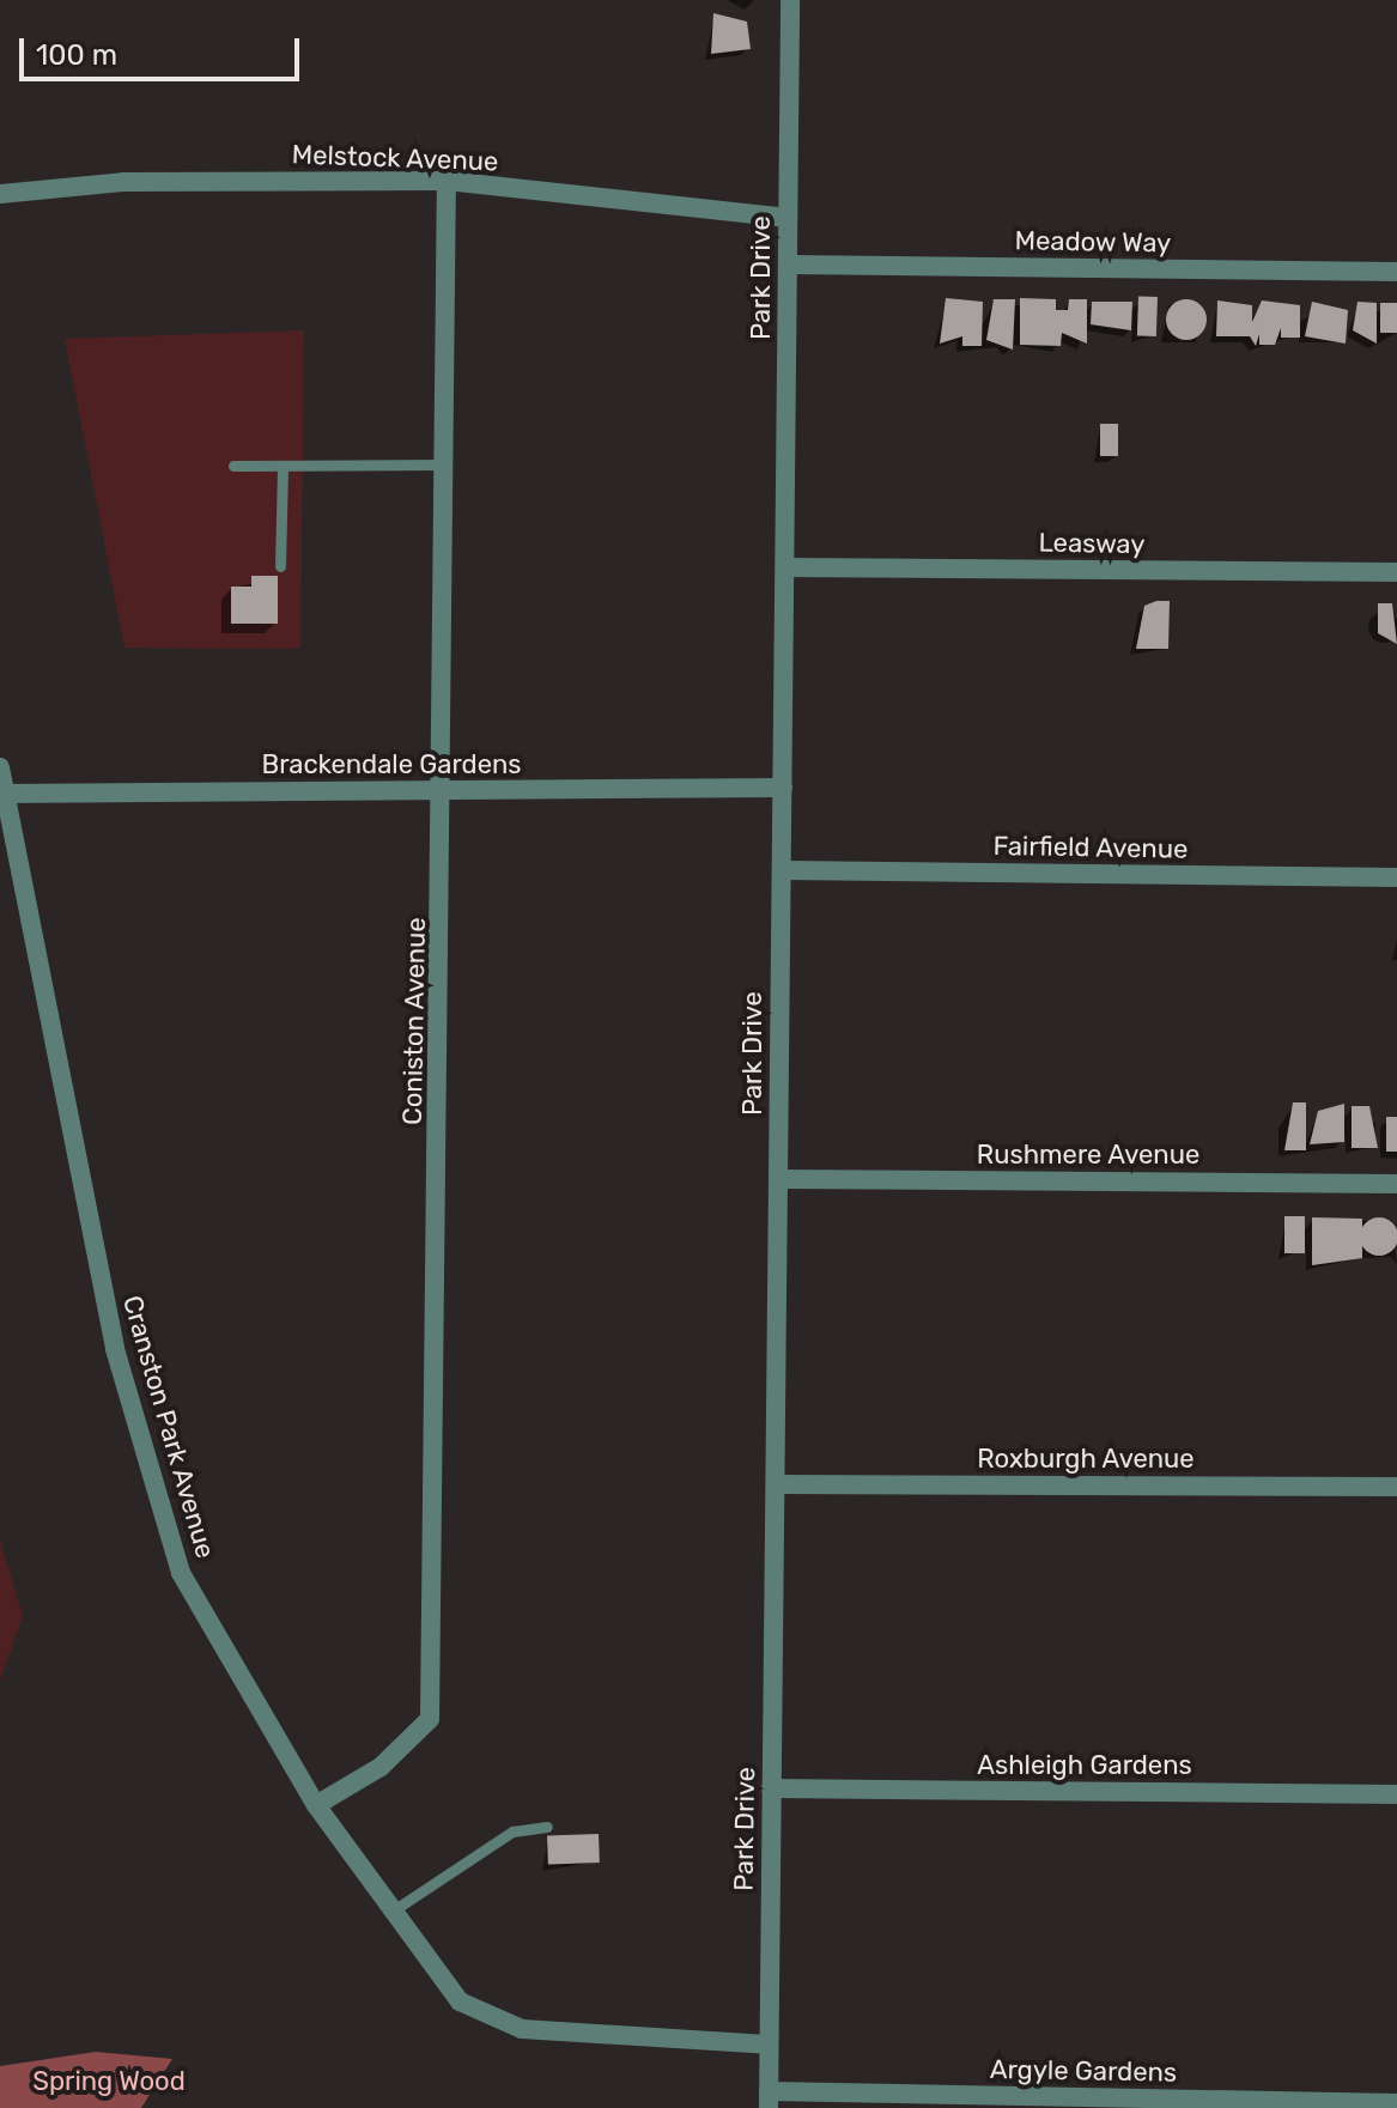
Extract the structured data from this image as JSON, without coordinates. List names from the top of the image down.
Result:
{
  "streets": {
    "street": [
      "Melstock Avenue",
      "Meadow Way",
      "Park Drive",
      "Leasway",
      "Brackendale Gardens",
      "Fairfield Avenue",
      "Coniston Avenue",
      "Rushmere Avenue",
      "Cranston Park Avenue",
      "Roxburgh Avenue",
      "Ashleigh Gardens",
      "Argyle Gardens"
    ]
  },
  "crossings": [
    ["Melstock Avenue", "Park Drive"],
    ["Melstock Avenue", "Coniston Avenue"],
    ["Meadow Way", "Park Drive"],
    ["Park Drive", "Leasway"],
    ["Park Drive", "Brackendale Gardens"],
    ["Park Drive", "Fairfield Avenue"],
    ["Park Drive", "Rushmere Avenue"],
    ["Park Drive", "Cranston Park Avenue"],
    ["Park Drive", "Roxburgh Avenue"],
    ["Park Drive", "Ashleigh Gardens"],
    ["Park Drive", "Argyle Gardens"],
    ["Brackendale Gardens", "Coniston Avenue"],
    ["Brackendale Gardens", "Cranston Park Avenue"],
    ["Coniston Avenue", "Cranston Park Avenue"]
  ],
  "parks": ["Spring Wood"],
  "scale_bar": "100 m"
}
